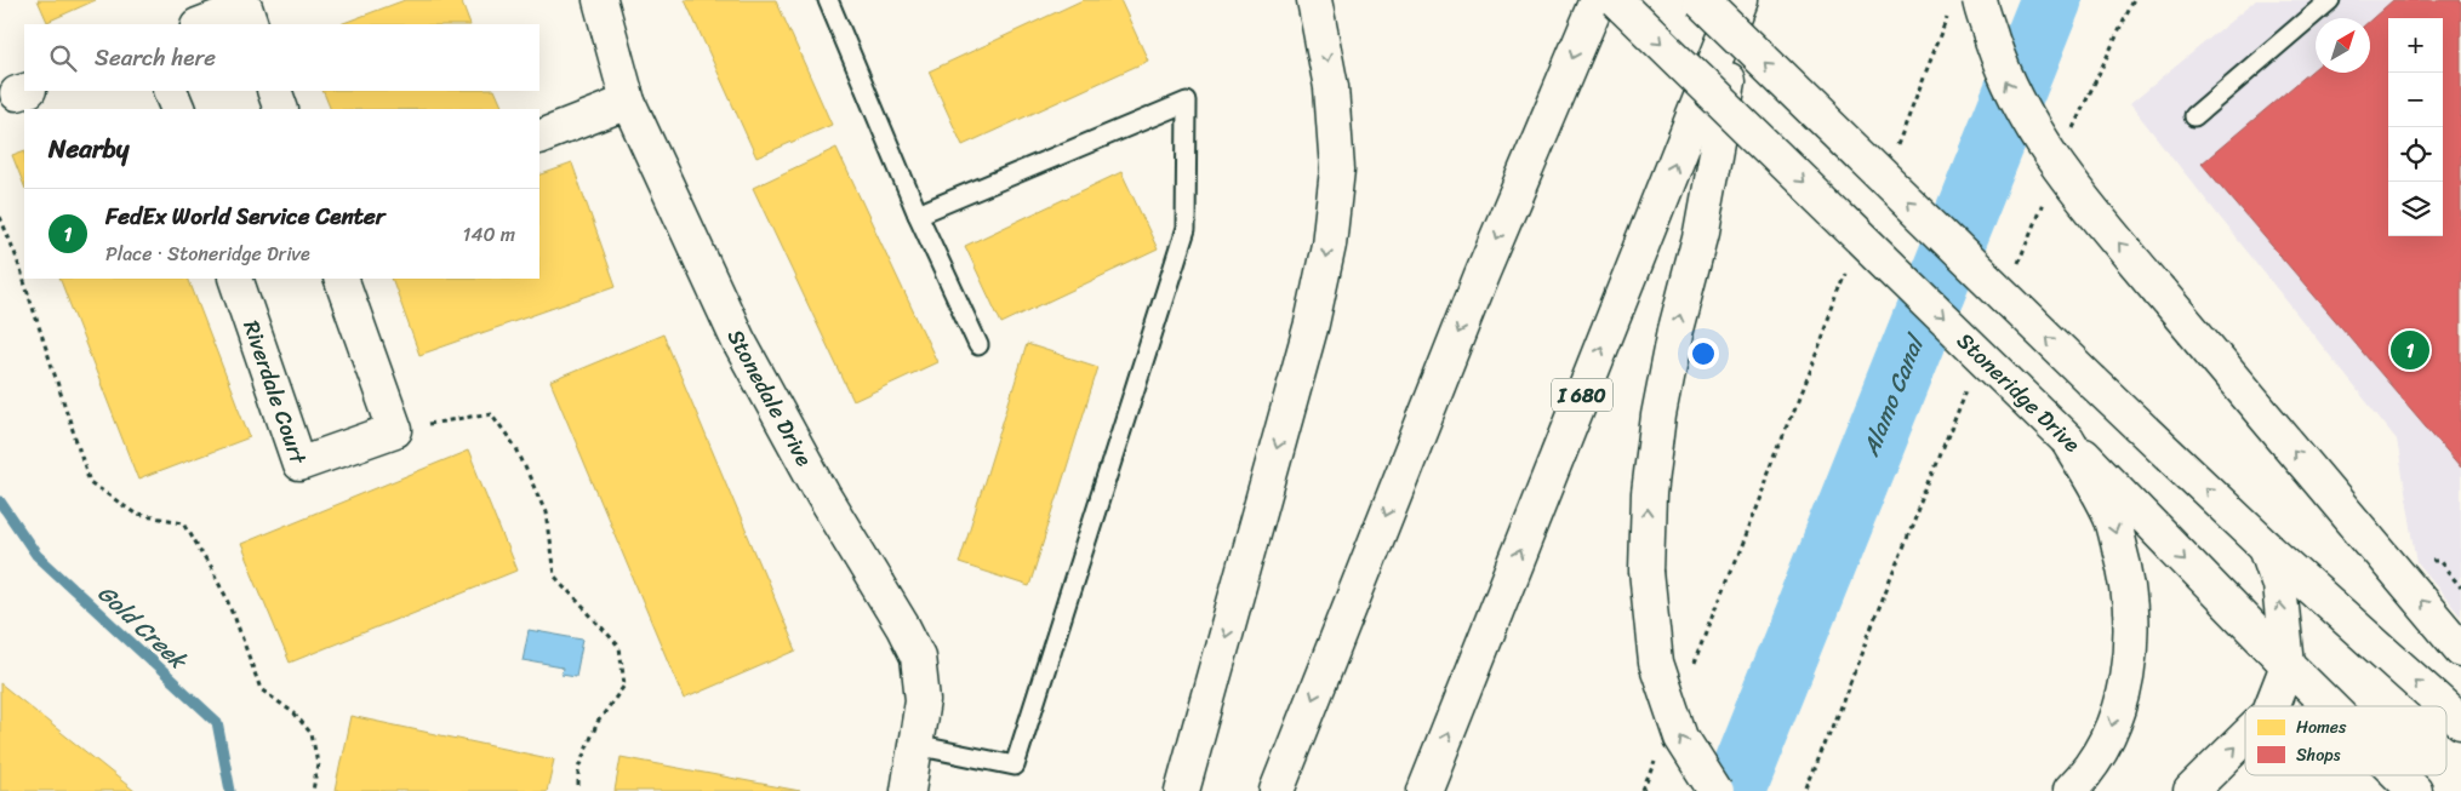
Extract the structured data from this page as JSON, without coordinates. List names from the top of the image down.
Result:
{
  "streets": {
    "main road": [
      "Riverdale Court",
      "Stoneridge Drive",
      "I 680",
      "Stonedale Drive"
    ]
  },
  "water": ["Alamo Canal", "Gold Creek"],
  "legend": ["Homes", "Shops"],
  "north": "top right",
  "page": {
    "map_buttons": ["+", "−"],
    "search": "Search here",
    "heading": "Nearby",
    "list": [
      {
        "mark": "1",
        "name": "FedEx World Service Center",
        "note": "Place · Stoneridge Drive",
        "value": "140 m"
      }
    ],
    "pins": "1"
  }
}
